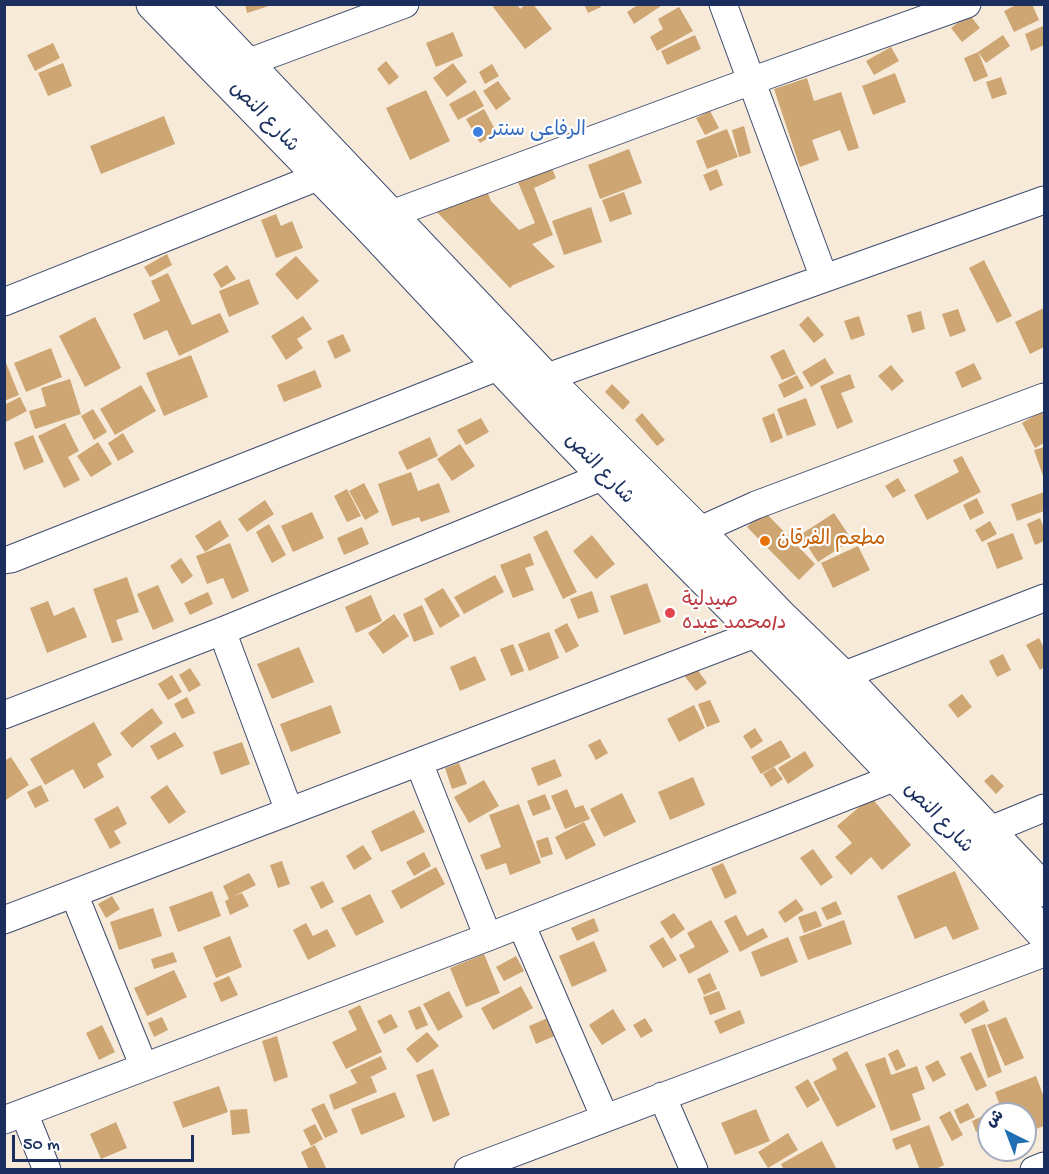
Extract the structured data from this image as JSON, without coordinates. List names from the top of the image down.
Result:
{
  "streets": {
    "main road": ["شارع النص"]
  },
  "places": ["الرفاعى سنتر", "مطعم الفرقان", "صيدلية د/محمد عبده"],
  "scale_bar": "50 m",
  "north": "top left"
}
